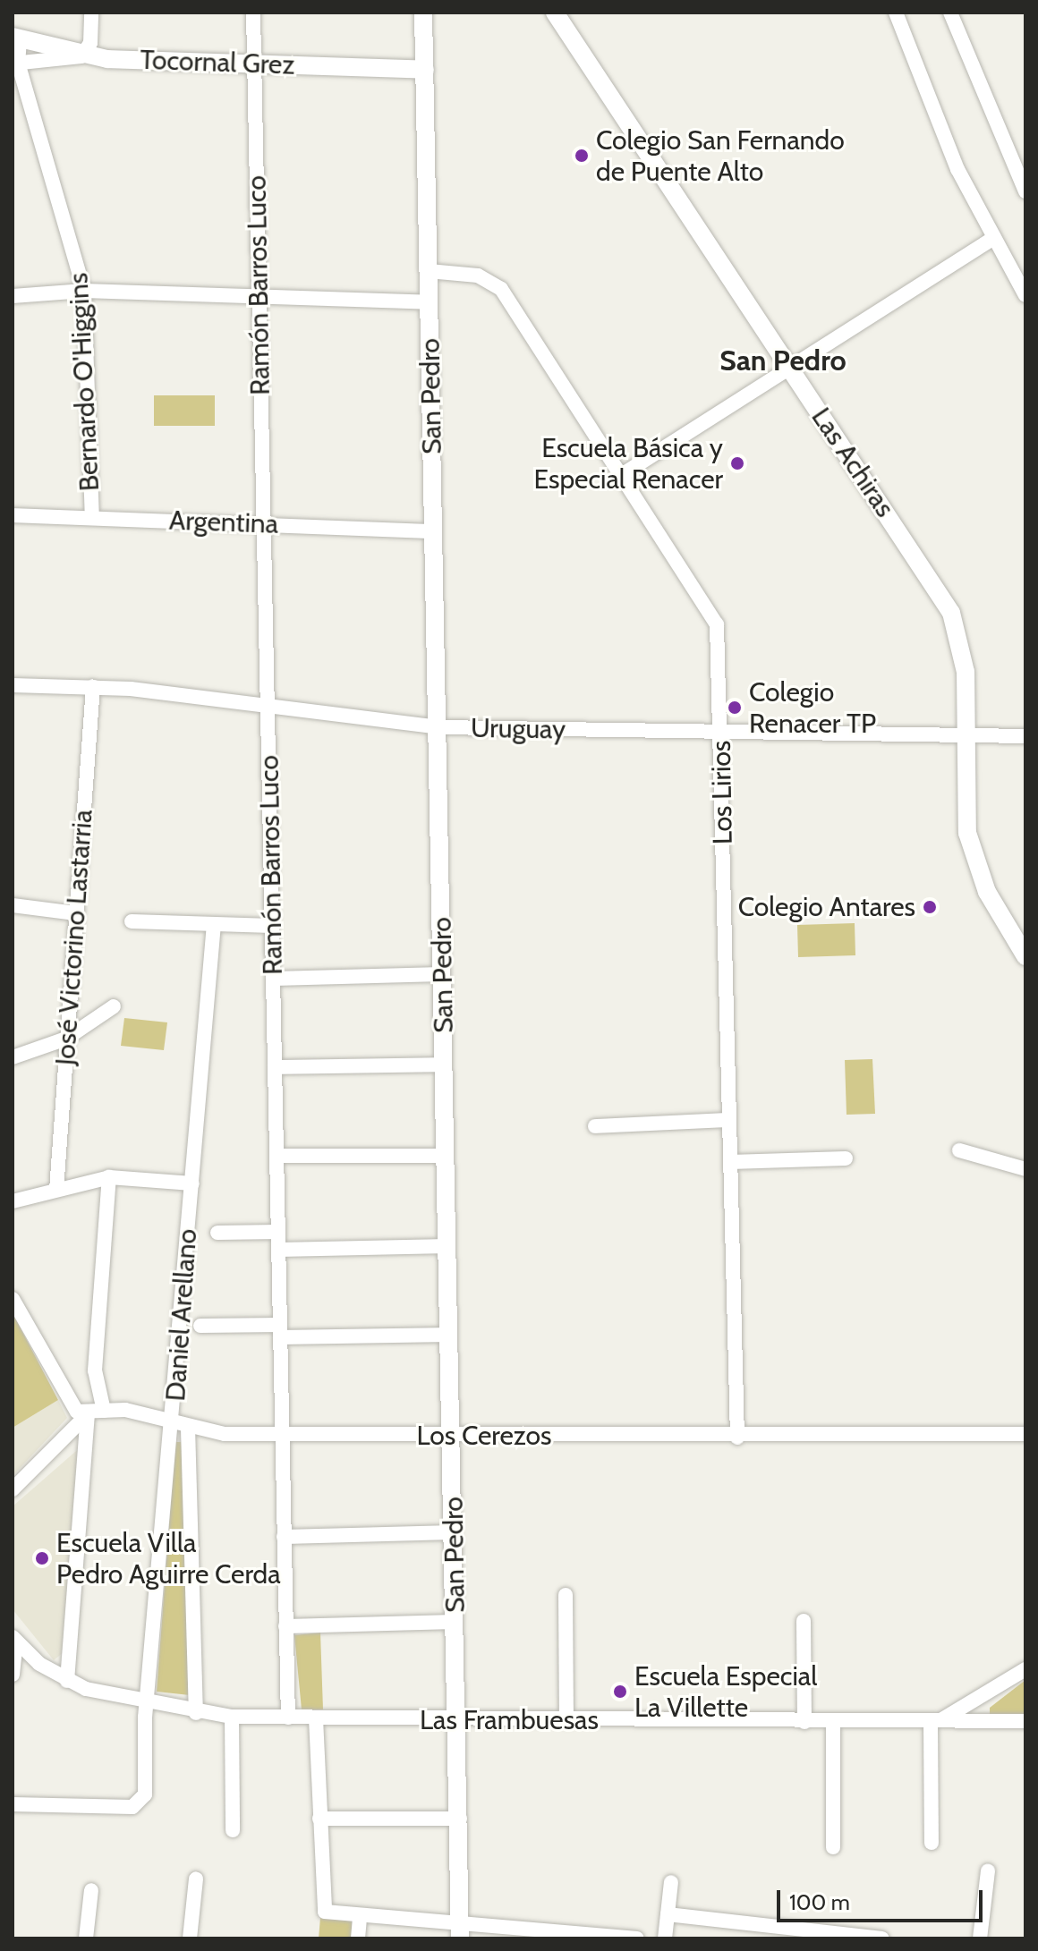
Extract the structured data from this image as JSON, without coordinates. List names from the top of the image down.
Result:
{
  "streets": {
    "street": [
      "Tocornal Grez",
      "Ramón Barros Luco",
      "Bernardo O'Higgins",
      "San Pedro",
      "Las Achiras",
      "Argentina",
      "Uruguay",
      "Los Lirios",
      "José Victorino Lastarria",
      "Daniel Arellano",
      "Los Cerezos",
      "Las Frambuesas"
    ]
  },
  "crossings": [
    ["Tocornal Grez", "Ramón Barros Luco"],
    ["Tocornal Grez", "Bernardo O'Higgins"],
    ["Tocornal Grez", "San Pedro"],
    ["Ramón Barros Luco", "Argentina"],
    ["Ramón Barros Luco", "Uruguay"],
    ["Ramón Barros Luco", "Los Cerezos"],
    ["Ramón Barros Luco", "Las Frambuesas"],
    ["Bernardo O'Higgins", "Argentina"],
    ["San Pedro", "Argentina"],
    ["San Pedro", "Uruguay"],
    ["San Pedro", "Los Lirios"],
    ["San Pedro", "Los Cerezos"],
    ["San Pedro", "Las Frambuesas"],
    ["Las Achiras", "Uruguay"],
    ["Uruguay", "Los Lirios"],
    ["Uruguay", "José Victorino Lastarria"],
    ["Los Lirios", "Los Cerezos"],
    ["Daniel Arellano", "Los Cerezos"],
    ["Daniel Arellano", "Las Frambuesas"]
  ],
  "districts": ["San Pedro"],
  "places": [
    "Colegio San Fernando de Puente Alto",
    "Escuela Básica y Especial Renacer",
    "Colegio Renacer TP",
    "Colegio Antares",
    "Escuela Villa Pedro Aguirre Cerda",
    "Escuela Especial La Villette"
  ],
  "scale_bar": "100 m"
}
